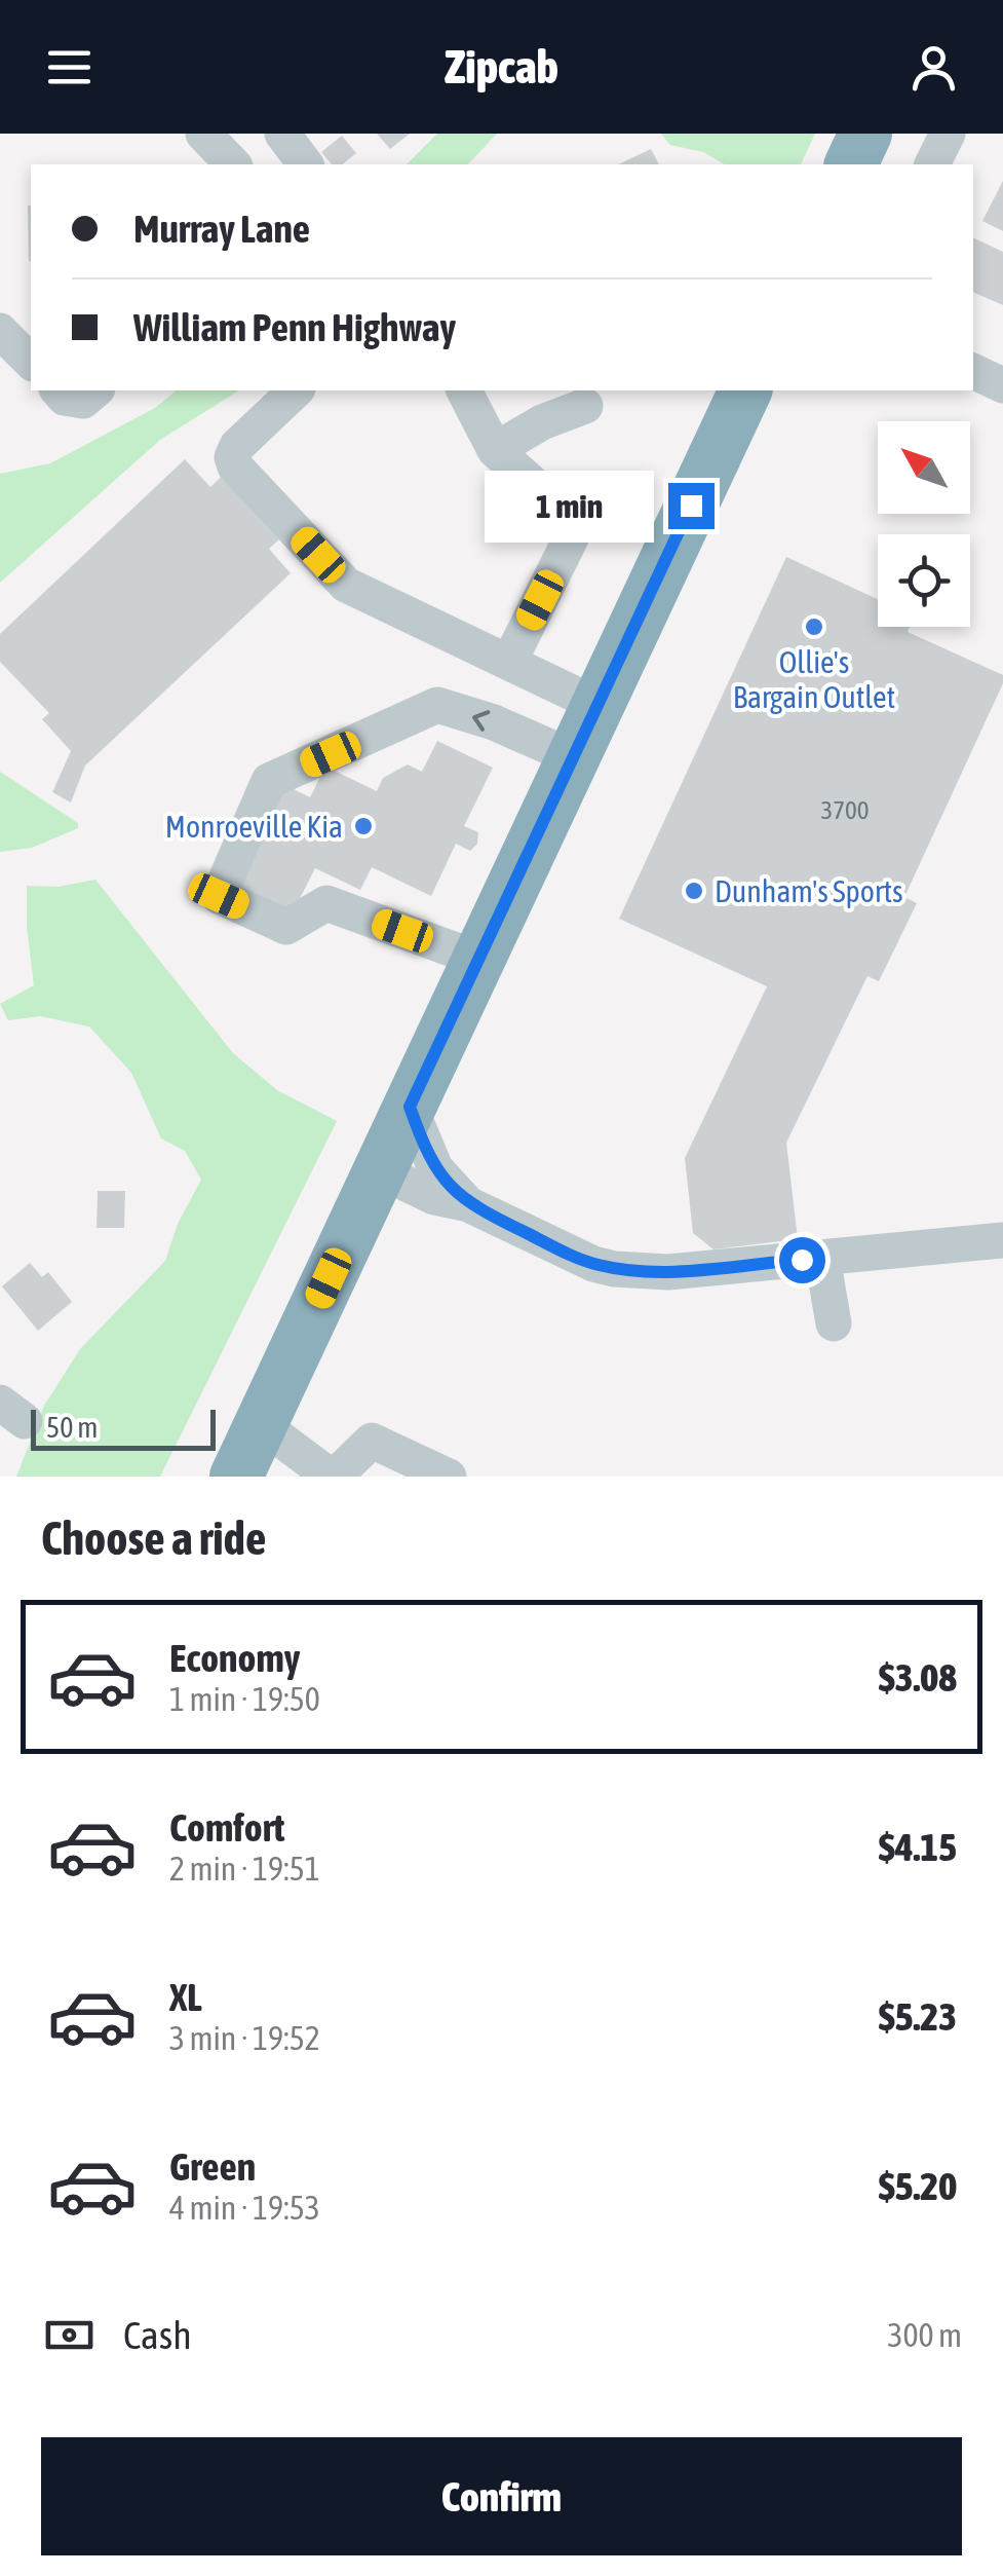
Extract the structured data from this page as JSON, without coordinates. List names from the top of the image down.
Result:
{
  "places": ["Ollie's Bargain Outlet", "Monroeville Kia", "Dunham's Sports"],
  "house_numbers": ["3700"],
  "scale_bar": "50 m",
  "north": "top left",
  "page": {
    "header": "Zipcab",
    "banner": ["Murray Lane", "William Penn Highway"],
    "bubble": "1 min",
    "scale": "50 m",
    "heading": "Choose a ride",
    "list": [
      {
        "name": "Economy",
        "note": "1 min · 19:50",
        "value": "$3.08"
      },
      {
        "name": "Comfort",
        "note": "2 min · 19:51",
        "value": "$4.15"
      },
      {
        "name": "XL",
        "note": "3 min · 19:52",
        "value": "$5.23"
      },
      {
        "name": "Green",
        "note": "4 min · 19:53",
        "value": "$5.20"
      }
    ],
    "pay": ["Cash", "300 m"],
    "buttons": "Confirm"
  }
}
